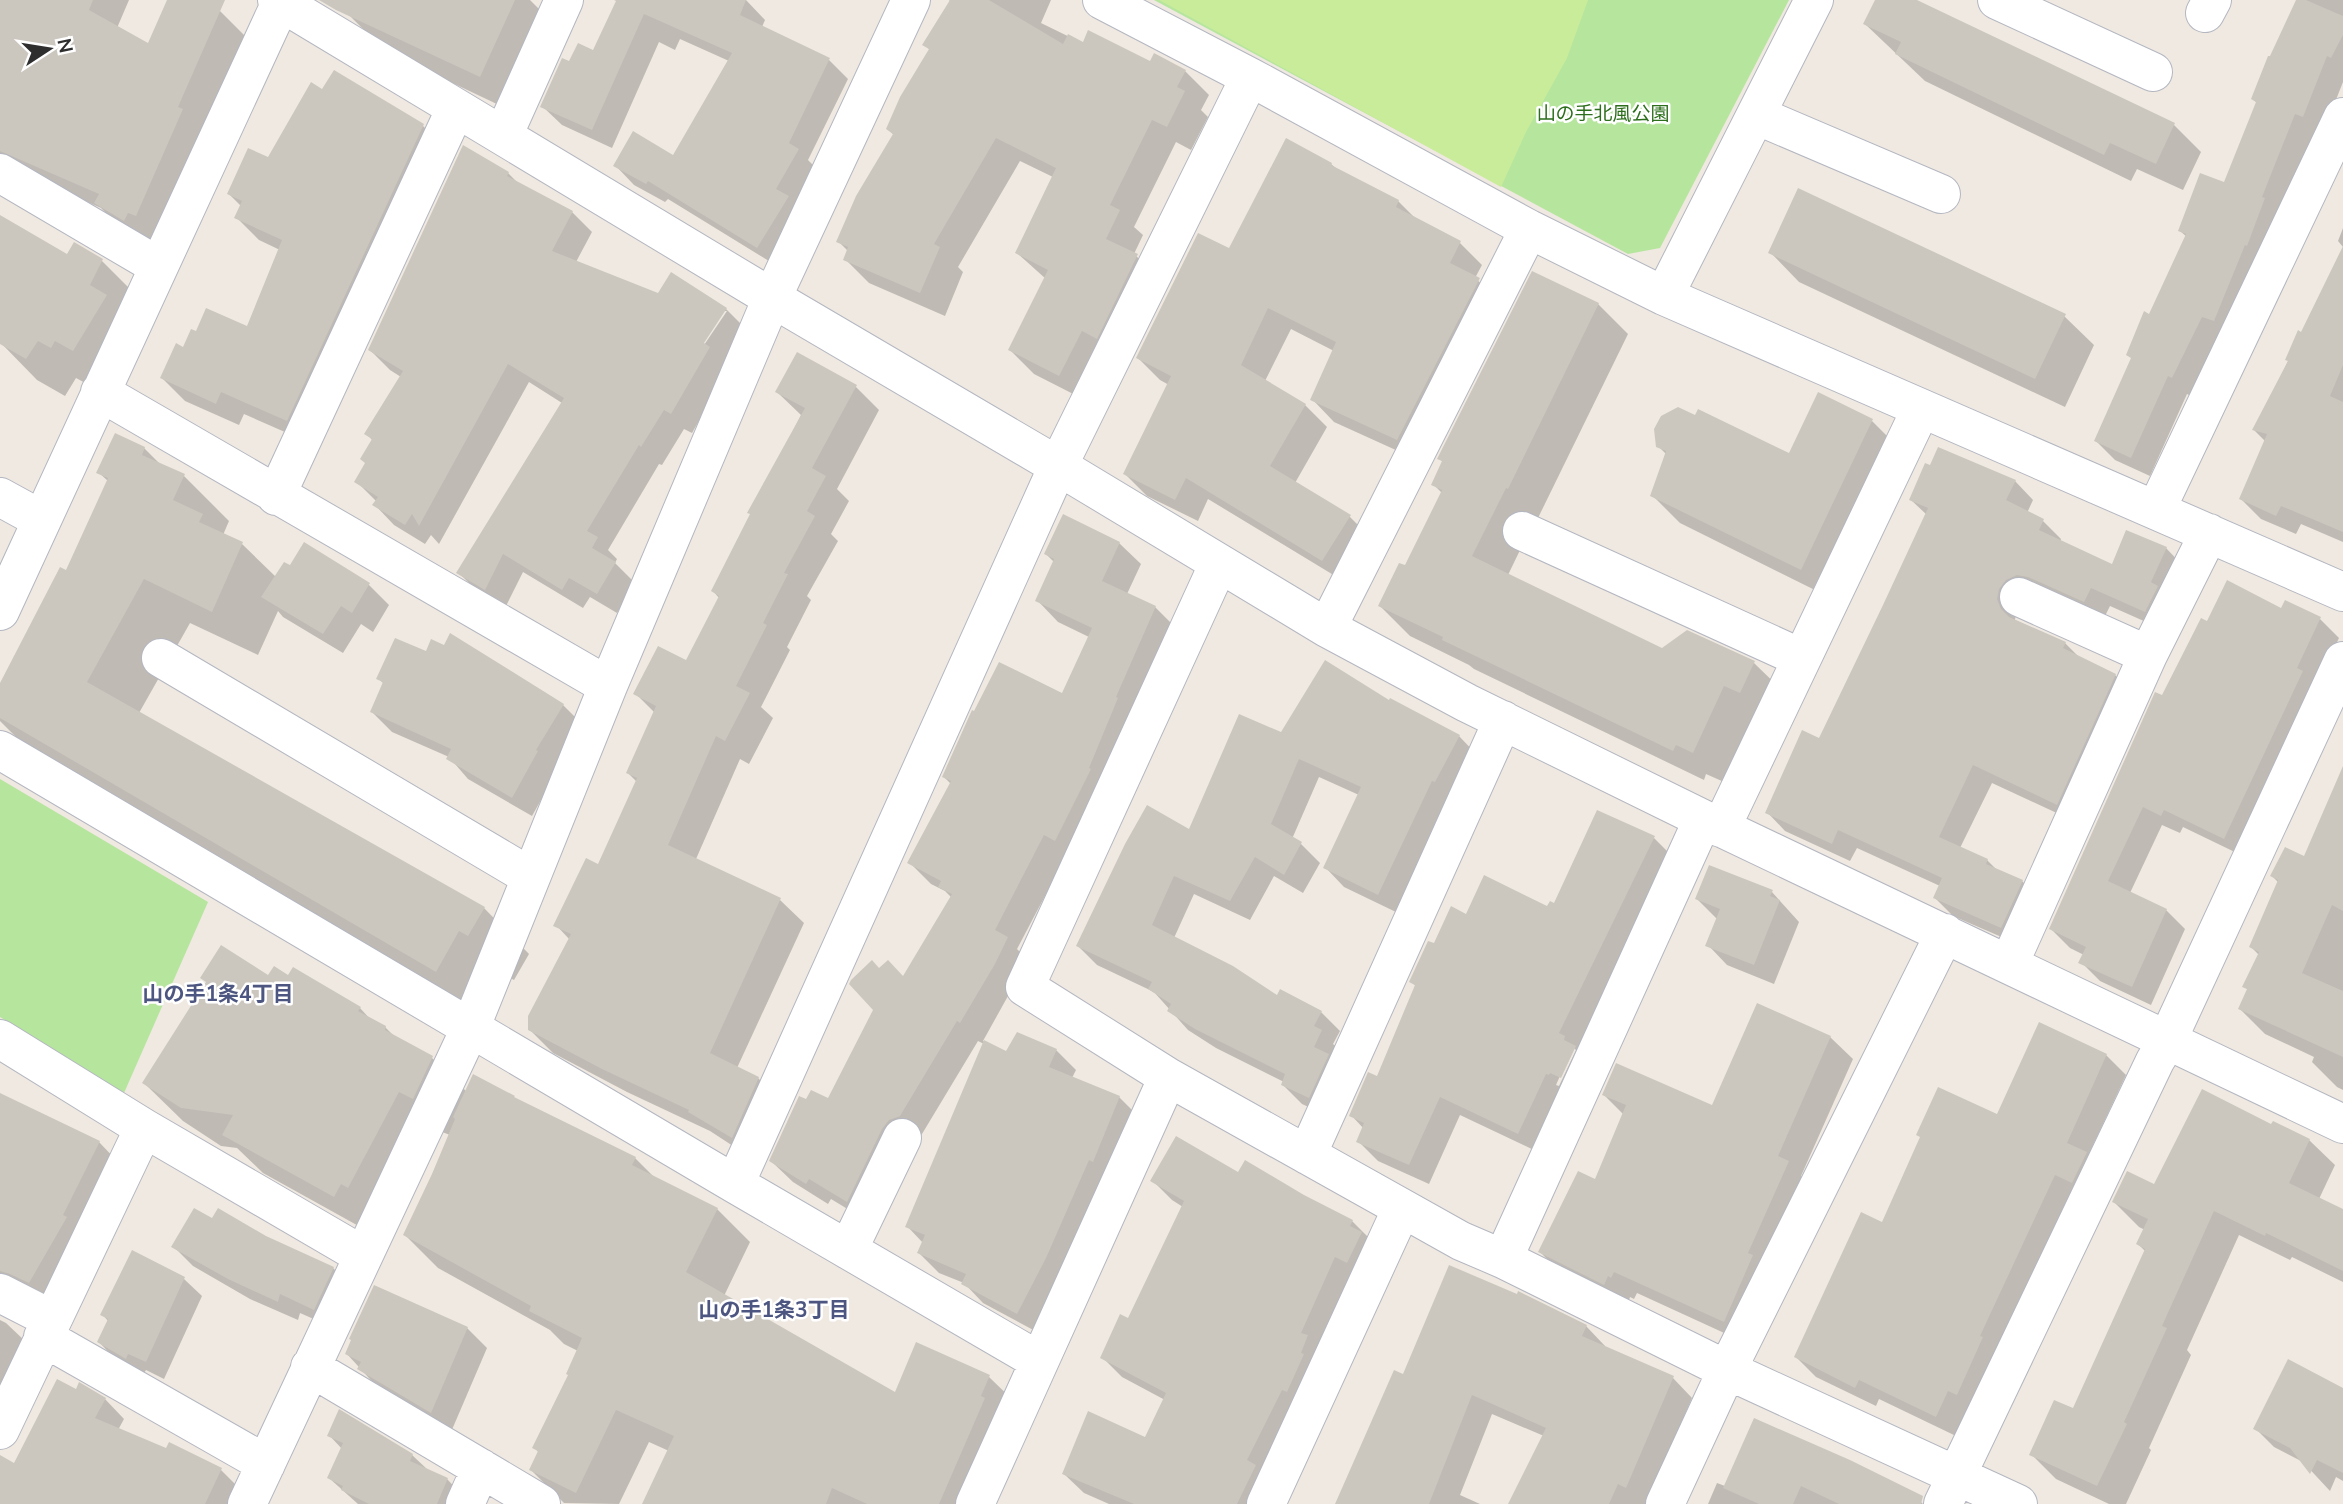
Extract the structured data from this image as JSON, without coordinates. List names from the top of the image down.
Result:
{
  "districts": ["山の手1条4丁目", "山の手1条3丁目"],
  "parks": ["山の手北風公園"],
  "north": "right"
}
